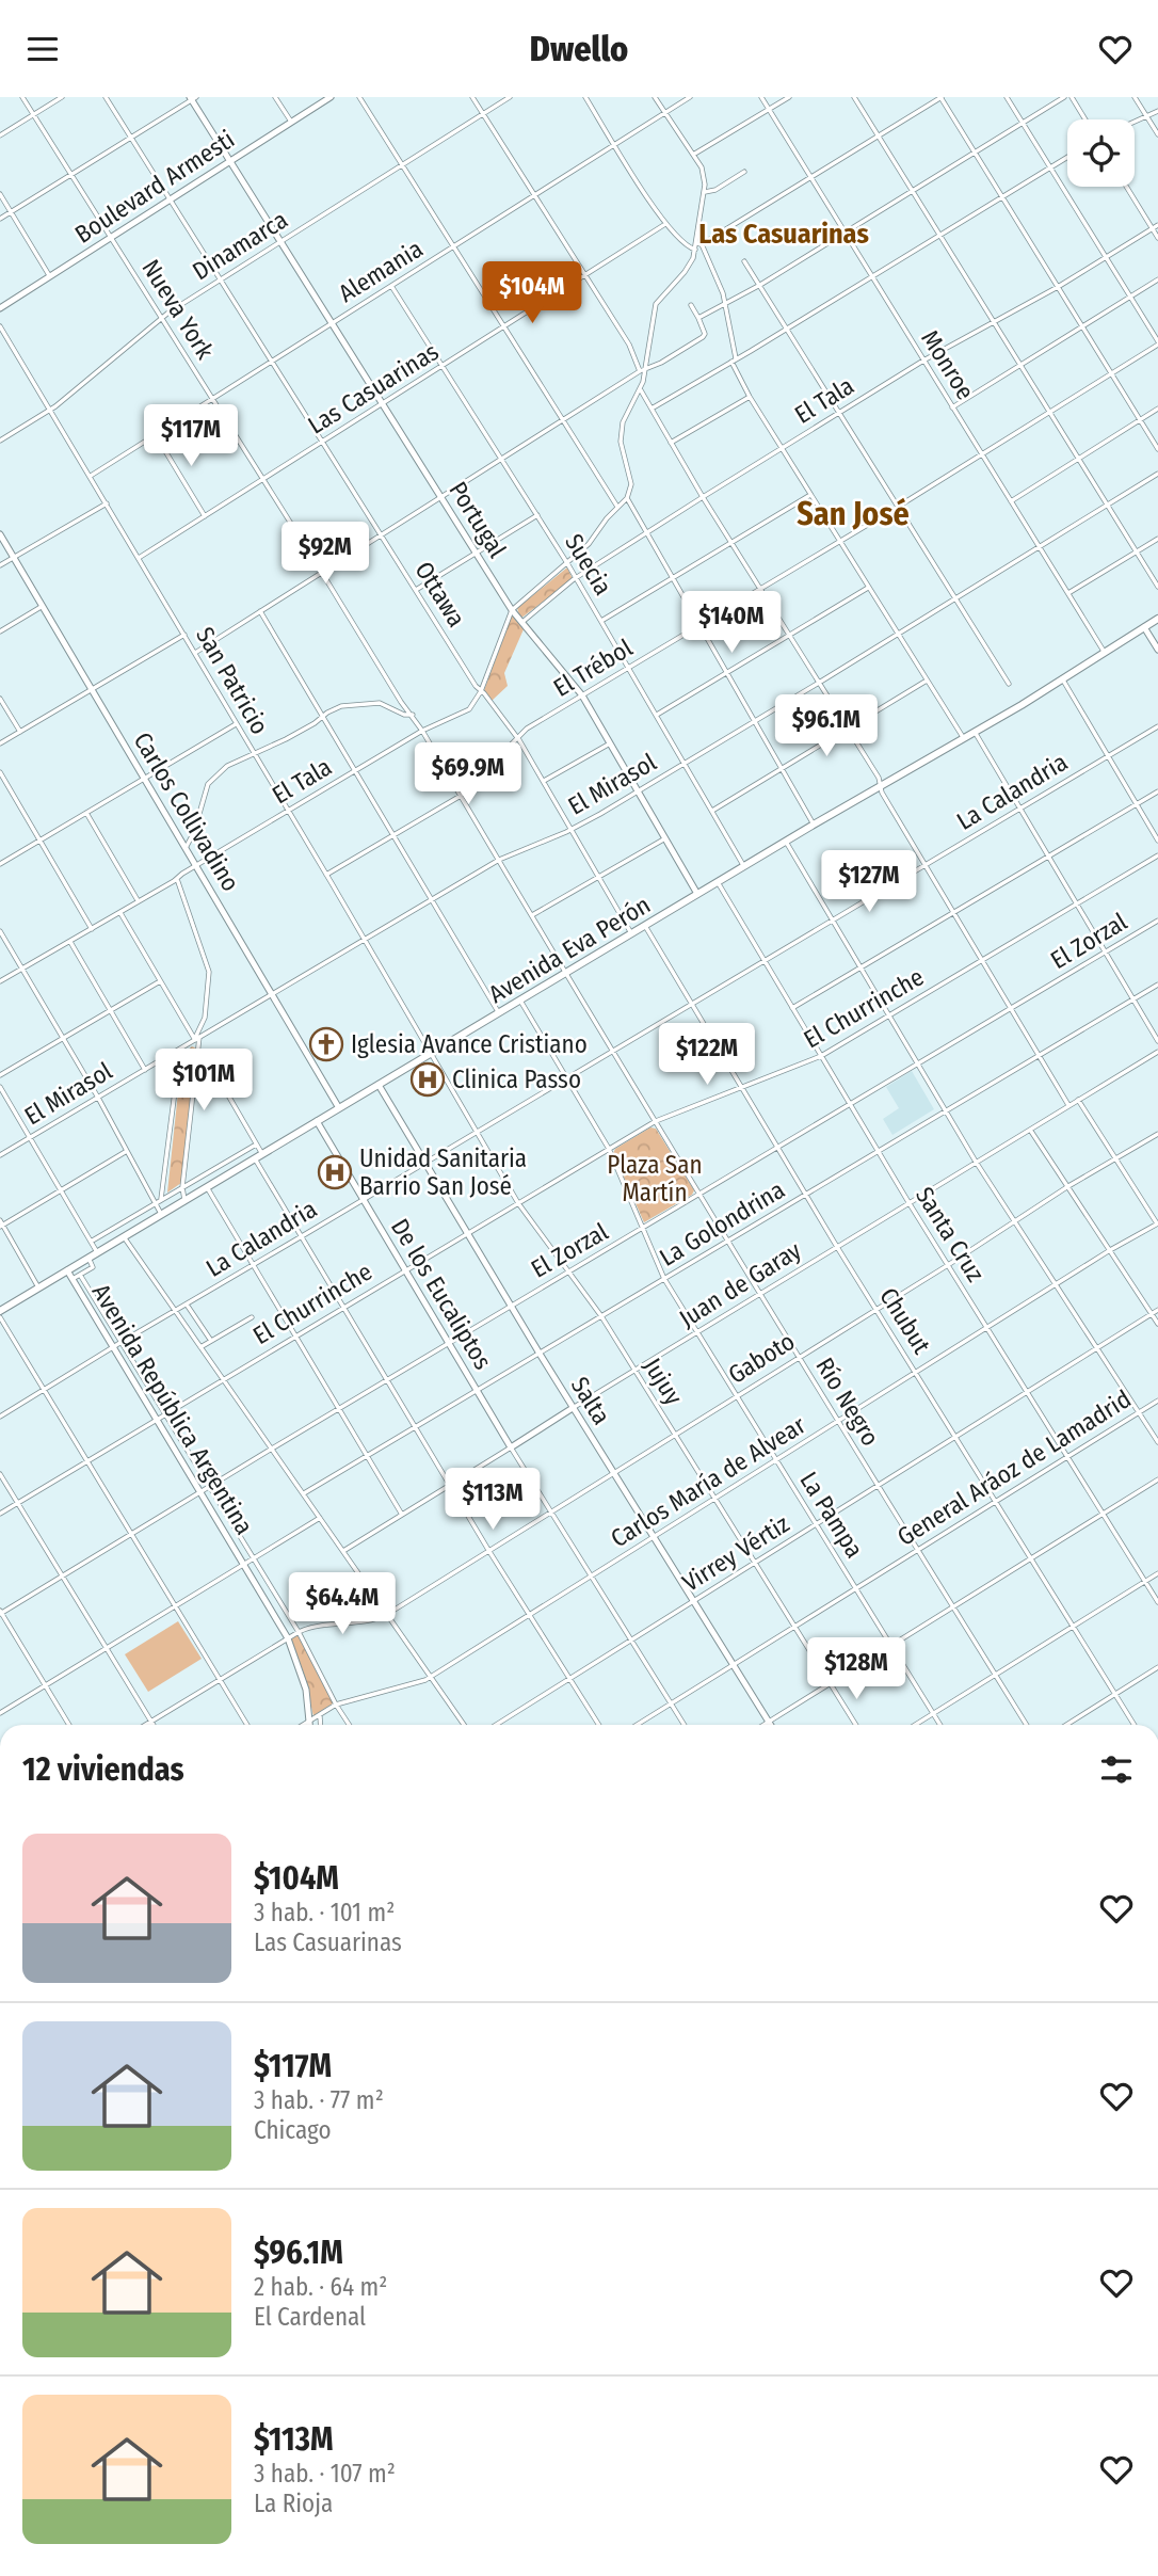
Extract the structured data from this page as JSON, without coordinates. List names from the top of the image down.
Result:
{
  "streets": {
    "main road": ["Avenida Eva Perón"],
    "street": [
      "Boulevard Armesti",
      "Dinamarca",
      "Alemania",
      "Nueva York",
      "Monroe",
      "Las Casuarinas",
      "El Tala",
      "Portugal",
      "Suecia",
      "Ottawa",
      "El Trébol",
      "San Patricio",
      "El Mirasol",
      "La Calandria",
      "Carlos Collivadino",
      "El Zorzal",
      "El Churrinche",
      "La Golondrina",
      "Santa Cruz",
      "Juan de Garay",
      "De los Eucaliptos",
      "Chubut",
      "Gaboto",
      "Jujuy",
      "Salta",
      "Río Negro",
      "Avenida República Argentina",
      "General Aráoz de Lamadrid",
      "Carlos María de Alvear",
      "La Pampa",
      "Virrey Vértiz"
    ]
  },
  "crossings": [
    ["Boulevard Armesti", "Nueva York"],
    ["Boulevard Armesti", "Portugal"],
    ["Boulevard Armesti", "Ottawa"],
    ["Dinamarca", "Nueva York"],
    ["Dinamarca", "Portugal"],
    ["Dinamarca", "Ottawa"],
    ["Dinamarca", "San Patricio"],
    ["Alemania", "Nueva York"],
    ["Alemania", "Portugal"],
    ["Alemania", "Suecia"],
    ["Alemania", "Ottawa"],
    ["Alemania", "San Patricio"],
    ["Nueva York", "Las Casuarinas"],
    ["Nueva York", "El Tala"],
    ["Nueva York", "El Trébol"],
    ["Nueva York", "El Mirasol"],
    ["Nueva York", "Avenida Eva Perón"],
    ["Nueva York", "Río Negro"],
    ["Monroe", "El Tala"],
    ["Monroe", "El Trébol"],
    ["Monroe", "El Mirasol"],
    ["Monroe", "Avenida Eva Perón"],
    ["Las Casuarinas", "Portugal"],
    ["Las Casuarinas", "Suecia"],
    ["Las Casuarinas", "Ottawa"],
    ["Las Casuarinas", "San Patricio"],
    ["El Tala", "Portugal"],
    ["El Tala", "Suecia"],
    ["El Tala", "Ottawa"],
    ["El Tala", "San Patricio"],
    ["El Tala", "Carlos Collivadino"],
    ["Portugal", "El Trébol"],
    ["Portugal", "El Mirasol"],
    ["Portugal", "Avenida Eva Perón"],
    ["Suecia", "El Trébol"],
    ["Suecia", "El Mirasol"],
    ["Suecia", "Avenida Eva Perón"],
    ["Ottawa", "El Trébol"],
    ["Ottawa", "El Mirasol"],
    ["Ottawa", "Avenida Eva Perón"],
    ["El Trébol", "San Patricio"],
    ["San Patricio", "El Mirasol"],
    ["San Patricio", "Avenida Eva Perón"],
    ["San Patricio", "Jujuy"],
    ["El Mirasol", "Carlos Collivadino"],
    ["La Calandria", "Santa Cruz"],
    ["La Calandria", "De los Eucaliptos"],
    ["La Calandria", "Chubut"],
    ["La Calandria", "Jujuy"],
    ["La Calandria", "Salta"],
    ["La Calandria", "Río Negro"],
    ["La Calandria", "Avenida República Argentina"],
    ["La Calandria", "La Pampa"],
    ["Carlos Collivadino", "Avenida Eva Perón"],
    ["El Zorzal", "Santa Cruz"],
    ["El Zorzal", "De los Eucaliptos"],
    ["El Zorzal", "Chubut"],
    ["El Zorzal", "Jujuy"],
    ["El Zorzal", "Salta"],
    ["El Zorzal", "Río Negro"],
    ["El Zorzal", "Avenida República Argentina"],
    ["El Zorzal", "La Pampa"],
    ["Avenida Eva Perón", "Santa Cruz"],
    ["Avenida Eva Perón", "De los Eucaliptos"],
    ["Avenida Eva Perón", "Chubut"],
    ["Avenida Eva Perón", "Jujuy"],
    ["Avenida Eva Perón", "Salta"],
    ["Avenida Eva Perón", "Río Negro"],
    ["Avenida Eva Perón", "Avenida República Argentina"],
    ["Avenida Eva Perón", "La Pampa"],
    ["El Churrinche", "Santa Cruz"],
    ["El Churrinche", "De los Eucaliptos"],
    ["El Churrinche", "Chubut"],
    ["El Churrinche", "Jujuy"],
    ["El Churrinche", "Salta"],
    ["El Churrinche", "Río Negro"],
    ["El Churrinche", "Avenida República Argentina"],
    ["El Churrinche", "La Pampa"],
    ["La Golondrina", "Santa Cruz"],
    ["La Golondrina", "De los Eucaliptos"],
    ["La Golondrina", "Chubut"],
    ["La Golondrina", "Jujuy"],
    ["La Golondrina", "Salta"],
    ["La Golondrina", "Río Negro"],
    ["La Golondrina", "La Pampa"],
    ["Santa Cruz", "Juan de Garay"],
    ["Santa Cruz", "Gaboto"],
    ["Santa Cruz", "General Aráoz de Lamadrid"],
    ["Santa Cruz", "Carlos María de Alvear"],
    ["Santa Cruz", "Virrey Vértiz"],
    ["Juan de Garay", "De los Eucaliptos"],
    ["Juan de Garay", "Chubut"],
    ["Juan de Garay", "Jujuy"],
    ["Juan de Garay", "Salta"],
    ["Juan de Garay", "Río Negro"],
    ["Juan de Garay", "La Pampa"],
    ["Chubut", "Gaboto"],
    ["Chubut", "General Aráoz de Lamadrid"],
    ["Chubut", "Carlos María de Alvear"],
    ["Chubut", "Virrey Vértiz"],
    ["Gaboto", "Jujuy"],
    ["Gaboto", "Salta"],
    ["Gaboto", "Río Negro"],
    ["Gaboto", "La Pampa"],
    ["Jujuy", "General Aráoz de Lamadrid"],
    ["Jujuy", "Carlos María de Alvear"],
    ["Jujuy", "Virrey Vértiz"],
    ["Salta", "General Aráoz de Lamadrid"],
    ["Salta", "Carlos María de Alvear"],
    ["Salta", "Virrey Vértiz"],
    ["Río Negro", "General Aráoz de Lamadrid"],
    ["Río Negro", "Carlos María de Alvear"],
    ["Río Negro", "Virrey Vértiz"],
    ["Avenida República Argentina", "Carlos María de Alvear"],
    ["General Aráoz de Lamadrid", "La Pampa"],
    ["Carlos María de Alvear", "La Pampa"],
    ["La Pampa", "Virrey Vértiz"]
  ],
  "districts": ["Las Casuarinas", "San José"],
  "parks": ["Plaza San Martín"],
  "places": {
    "church": ["Iglesia Avance Cristiano"],
    "hospital": ["Clinica Passo", "Unidad Sanitaria Barrio San José"]
  },
  "page": {
    "header": "Dwello",
    "price": [
      "$104M",
      "$117M",
      "$92M",
      "$140M",
      "$96.1M",
      "$69.9M",
      "$127M",
      "$122M",
      "$101M",
      "$113M",
      "$64.4M",
      "$128M"
    ],
    "heading": "12 viviendas",
    "list": [
      {
        "name": "$104M",
        "note": "3 hab. · 101 m² · Las Casuarinas"
      },
      {
        "name": "$117M",
        "note": "3 hab. · 77 m² · Chicago"
      },
      {
        "name": "$96.1M",
        "note": "2 hab. · 64 m² · El Cardenal"
      },
      {
        "name": "$113M",
        "note": "3 hab. · 107 m² · La Rioja"
      }
    ]
  }
}
